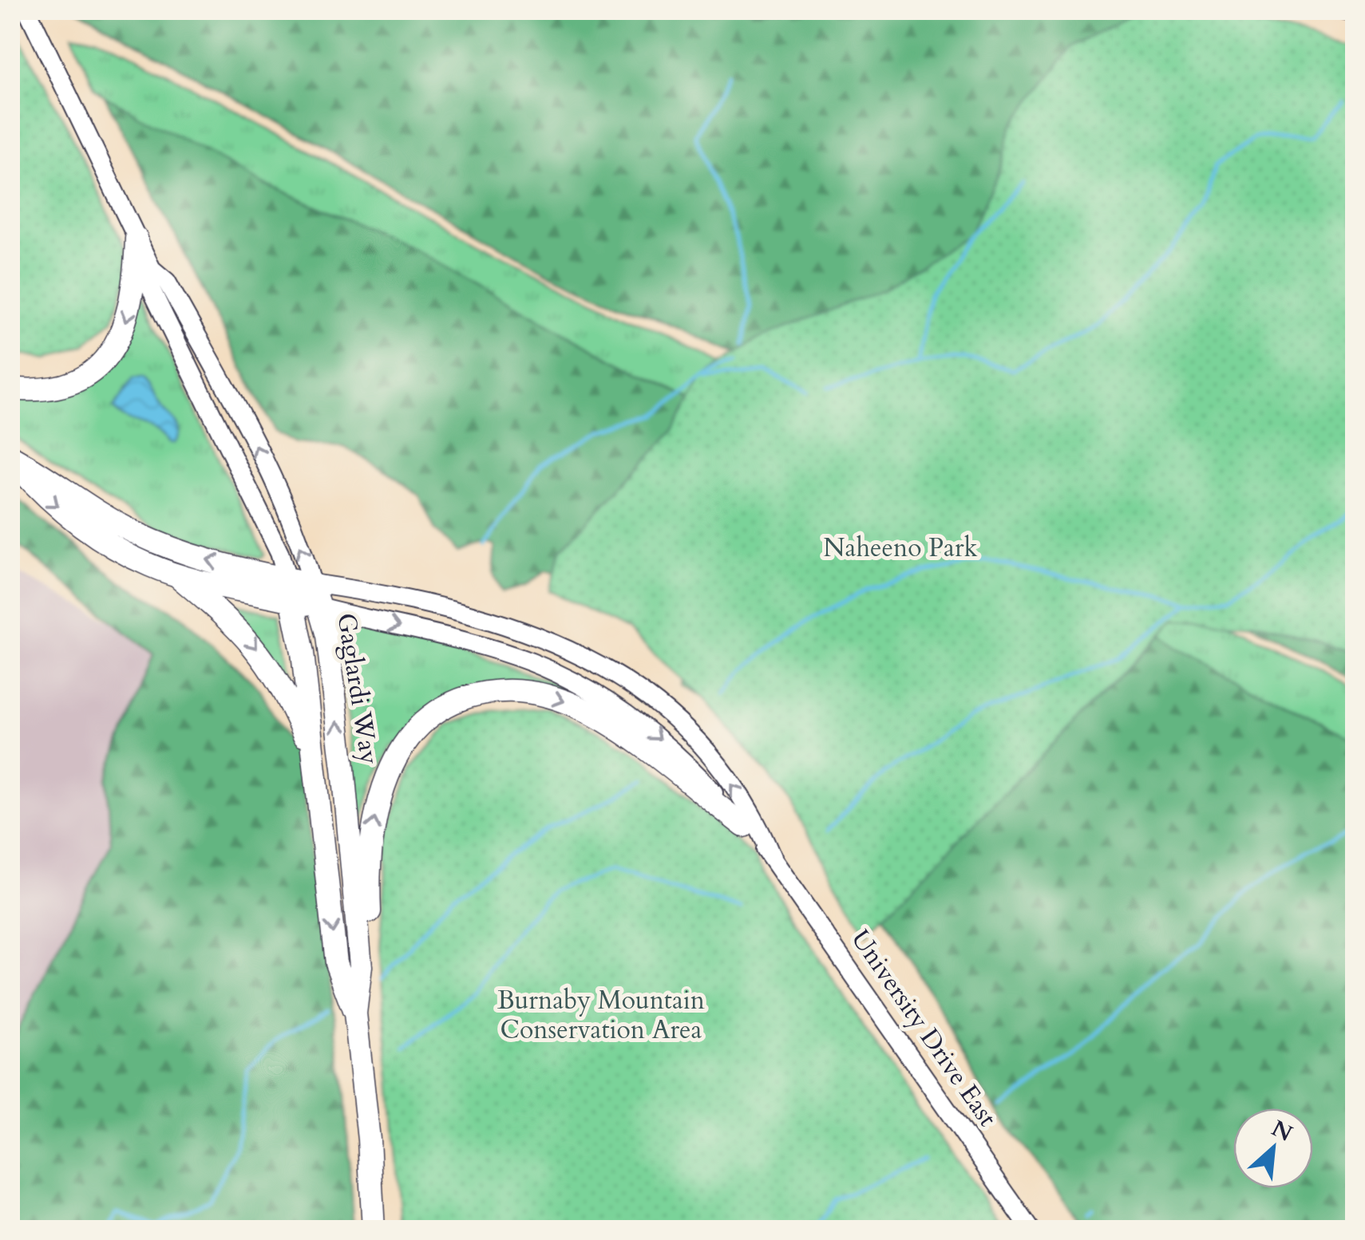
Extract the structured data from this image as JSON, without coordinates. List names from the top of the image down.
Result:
{
  "streets": {
    "main road": ["Gaglardi Way", "University Drive East"]
  },
  "crossings": [
    ["Gaglardi Way", "University Drive East"]
  ],
  "parks": ["Naheeno Park", "Burnaby Mountain Conservation Area"],
  "north": "top right"
}
